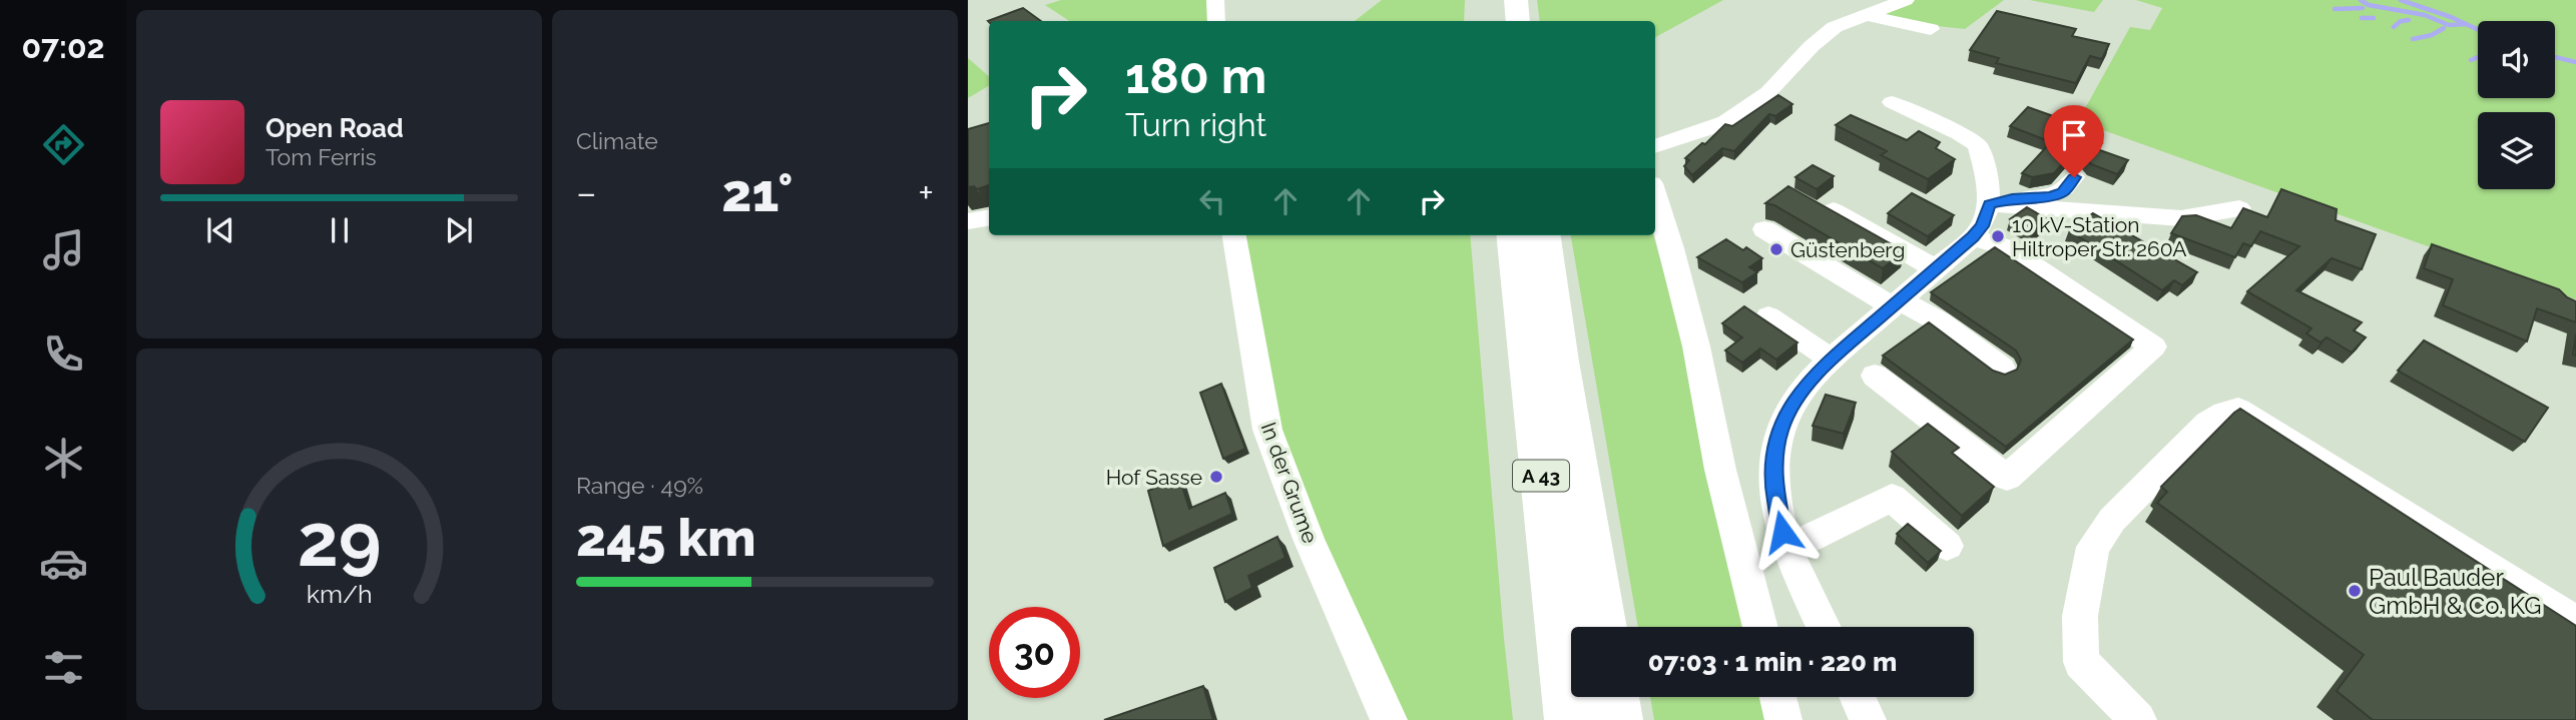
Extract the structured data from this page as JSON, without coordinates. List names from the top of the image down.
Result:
{
  "streets": {
    "highway": ["A 43"],
    "street": ["In der Grume"]
  },
  "places": [
    "10 kV-Station Hiltroper Str. 260A",
    "Güstenberg",
    "Hof Sasse",
    "Paul Bauder GmbH & Co. KG"
  ],
  "page": {
    "tabs": "07:02",
    "tile": [
      "Climate",
      ["Range · 49%", "245 km"]
    ],
    "turn": ["180 m", "Turn right"],
    "song": ["Open Road", "Tom Ferris"],
    "heat": ["−", "21°", "+"],
    "limit": "30",
    "trip": "07:03 · 1 min · 220 m",
    "gauge": ["29", "km/h"]
  }
}
